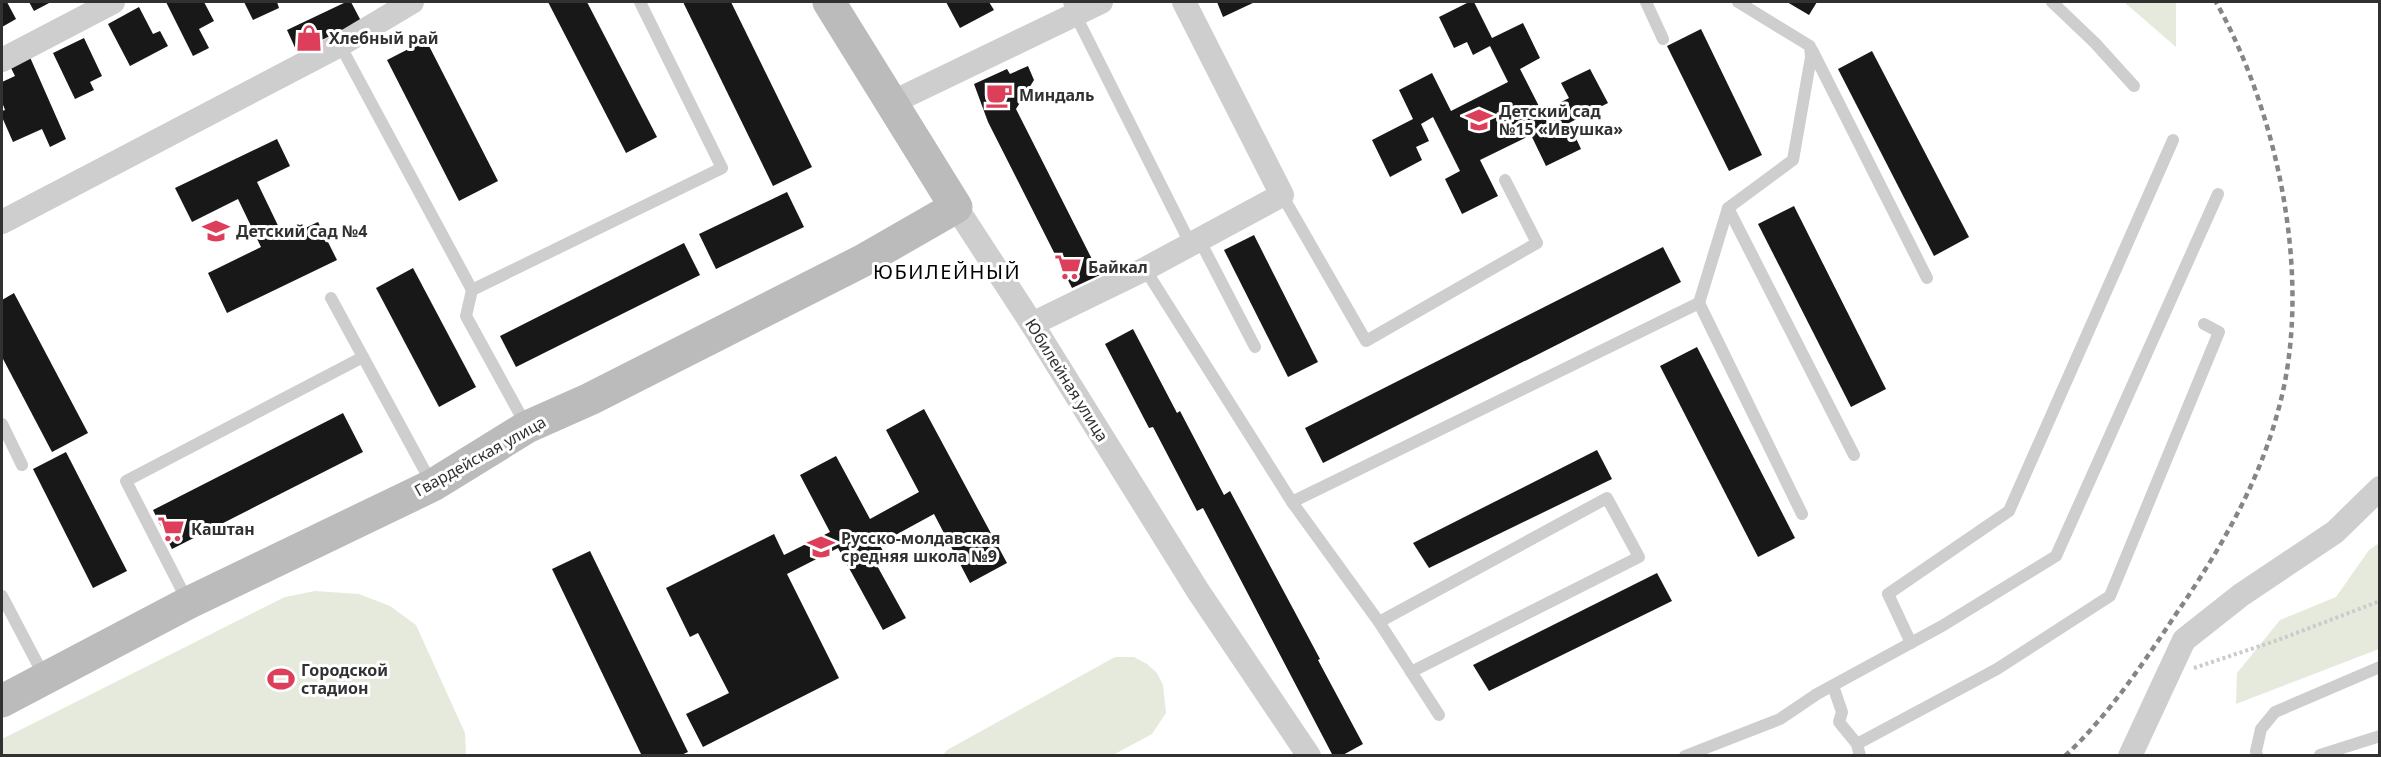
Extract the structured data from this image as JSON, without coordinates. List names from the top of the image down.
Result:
{
  "streets": {
    "street": ["Юбилейная улица", "Гвардейская улица"]
  },
  "crossings": [
    ["Юбилейная улица", "Гвардейская улица"]
  ],
  "districts": ["ЮБИЛЕЙНЫЙ"],
  "places": {
    "shop": ["Хлебный рай"],
    "cafe": ["Миндаль"],
    "school or university": ["Детский сад №15 «Ивушка»", "Детский сад №4", "Русско-молдавская средняя школа №9"],
    "supermarket": ["Байкал", "Каштан"],
    "sports": ["Городской стадион"]
  }
}
